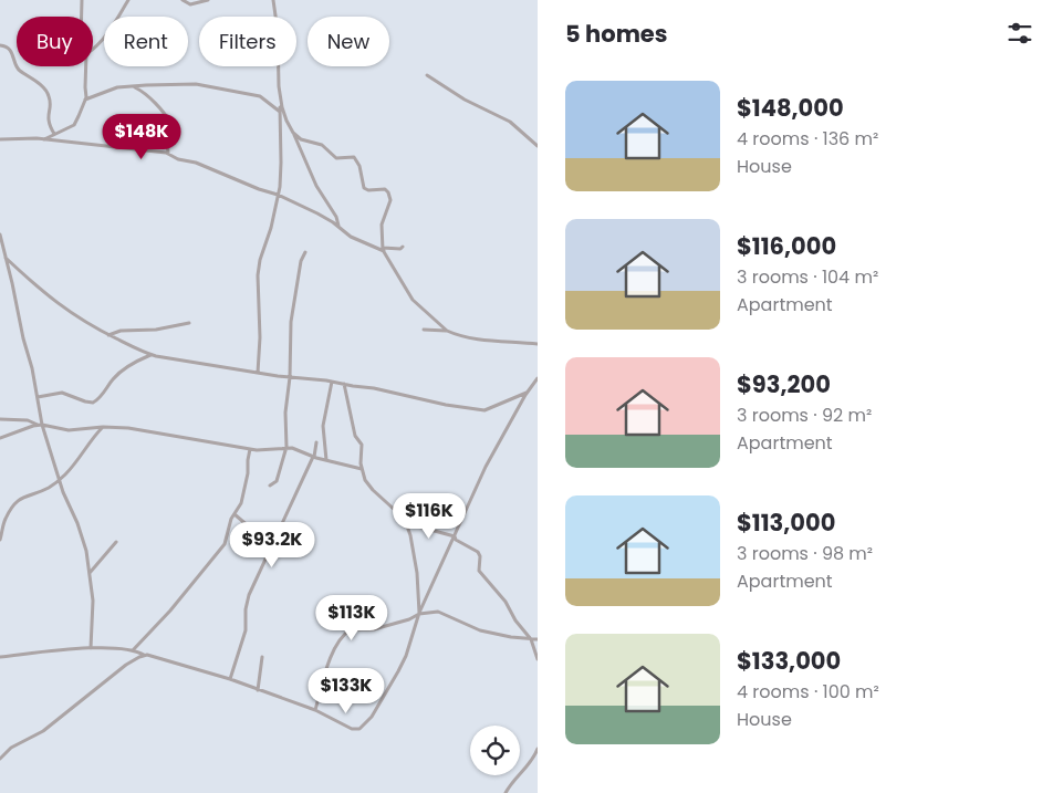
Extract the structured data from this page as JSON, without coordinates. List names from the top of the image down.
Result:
{
  "page": {
    "heading": "5 homes",
    "chip": [
      "Buy",
      "Rent",
      "Filters",
      "New"
    ],
    "list": [
      {
        "name": "$148,000",
        "note": "4 rooms · 136 m² · House"
      },
      {
        "name": "$116,000",
        "note": "3 rooms · 104 m² · Apartment"
      },
      {
        "name": "$93,200",
        "note": "3 rooms · 92 m² · Apartment"
      },
      {
        "name": "$113,000",
        "note": "3 rooms · 98 m² · Apartment"
      },
      {
        "name": "$133,000",
        "note": "4 rooms · 100 m² · House"
      }
    ],
    "price": [
      "$148K",
      "$116K",
      "$93.2K",
      "$113K",
      "$133K"
    ]
  }
}
